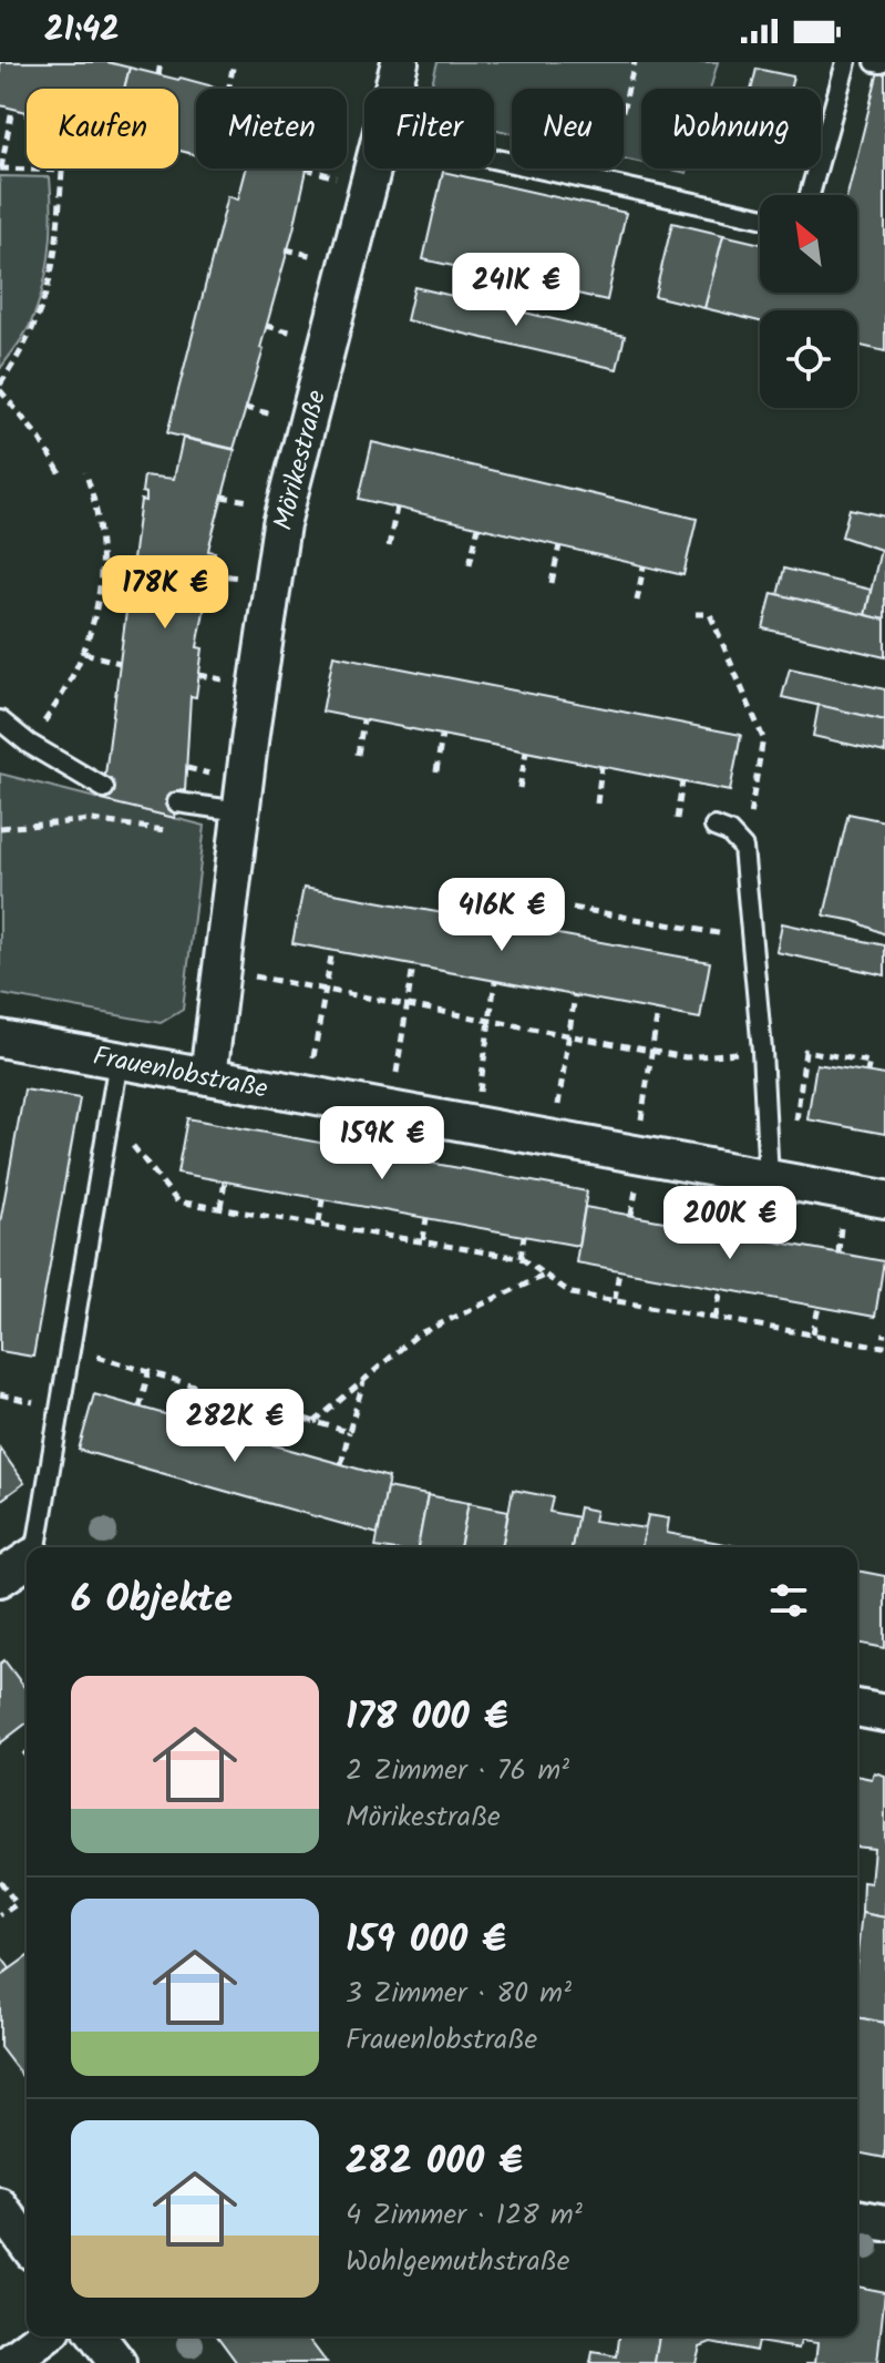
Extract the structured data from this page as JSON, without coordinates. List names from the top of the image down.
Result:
{
  "streets": {
    "street": ["Mörikestraße", "Frauenlobstraße"]
  },
  "crossings": [
    ["Mörikestraße", "Frauenlobstraße"]
  ],
  "north": "top left",
  "page": {
    "status": "21:42",
    "chip": [
      "Kaufen",
      "Mieten",
      "Filter",
      "Neu",
      "Wohnung"
    ],
    "price": [
      "241K €",
      "178K €",
      "416K €",
      "159K €",
      "200K €",
      "282K €"
    ],
    "heading": "6 Objekte",
    "list": [
      {
        "name": "178 000 €",
        "note": "2 Zimmer · 76 m² · Mörikestraße"
      },
      {
        "name": "159 000 €",
        "note": "3 Zimmer · 80 m² · Frauenlobstraße"
      },
      {
        "name": "282 000 €",
        "note": "4 Zimmer · 128 m² · Wohlgemuthstraße"
      }
    ]
  }
}
